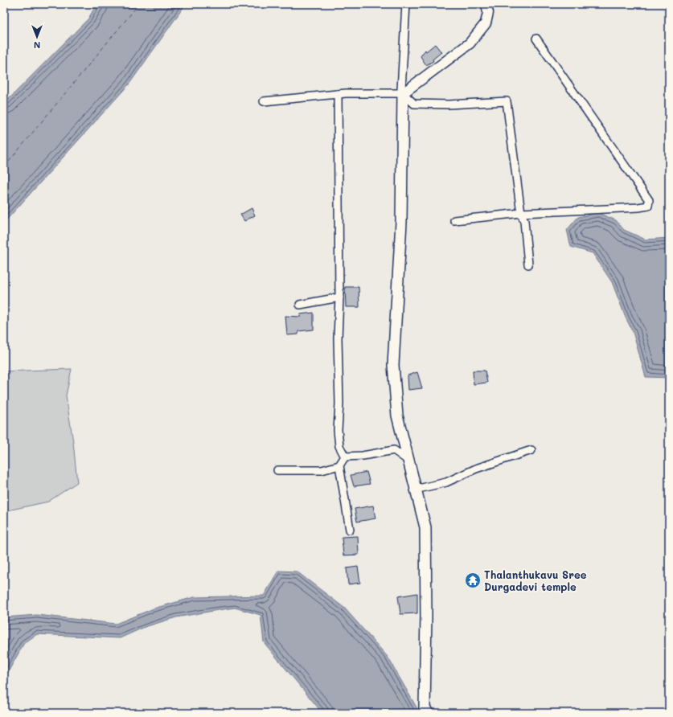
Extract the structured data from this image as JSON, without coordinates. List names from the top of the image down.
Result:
{
  "places": {
    "temple": ["Thalanthukavu Sree Durgadevi temple"]
  },
  "north": "bottom"
}
